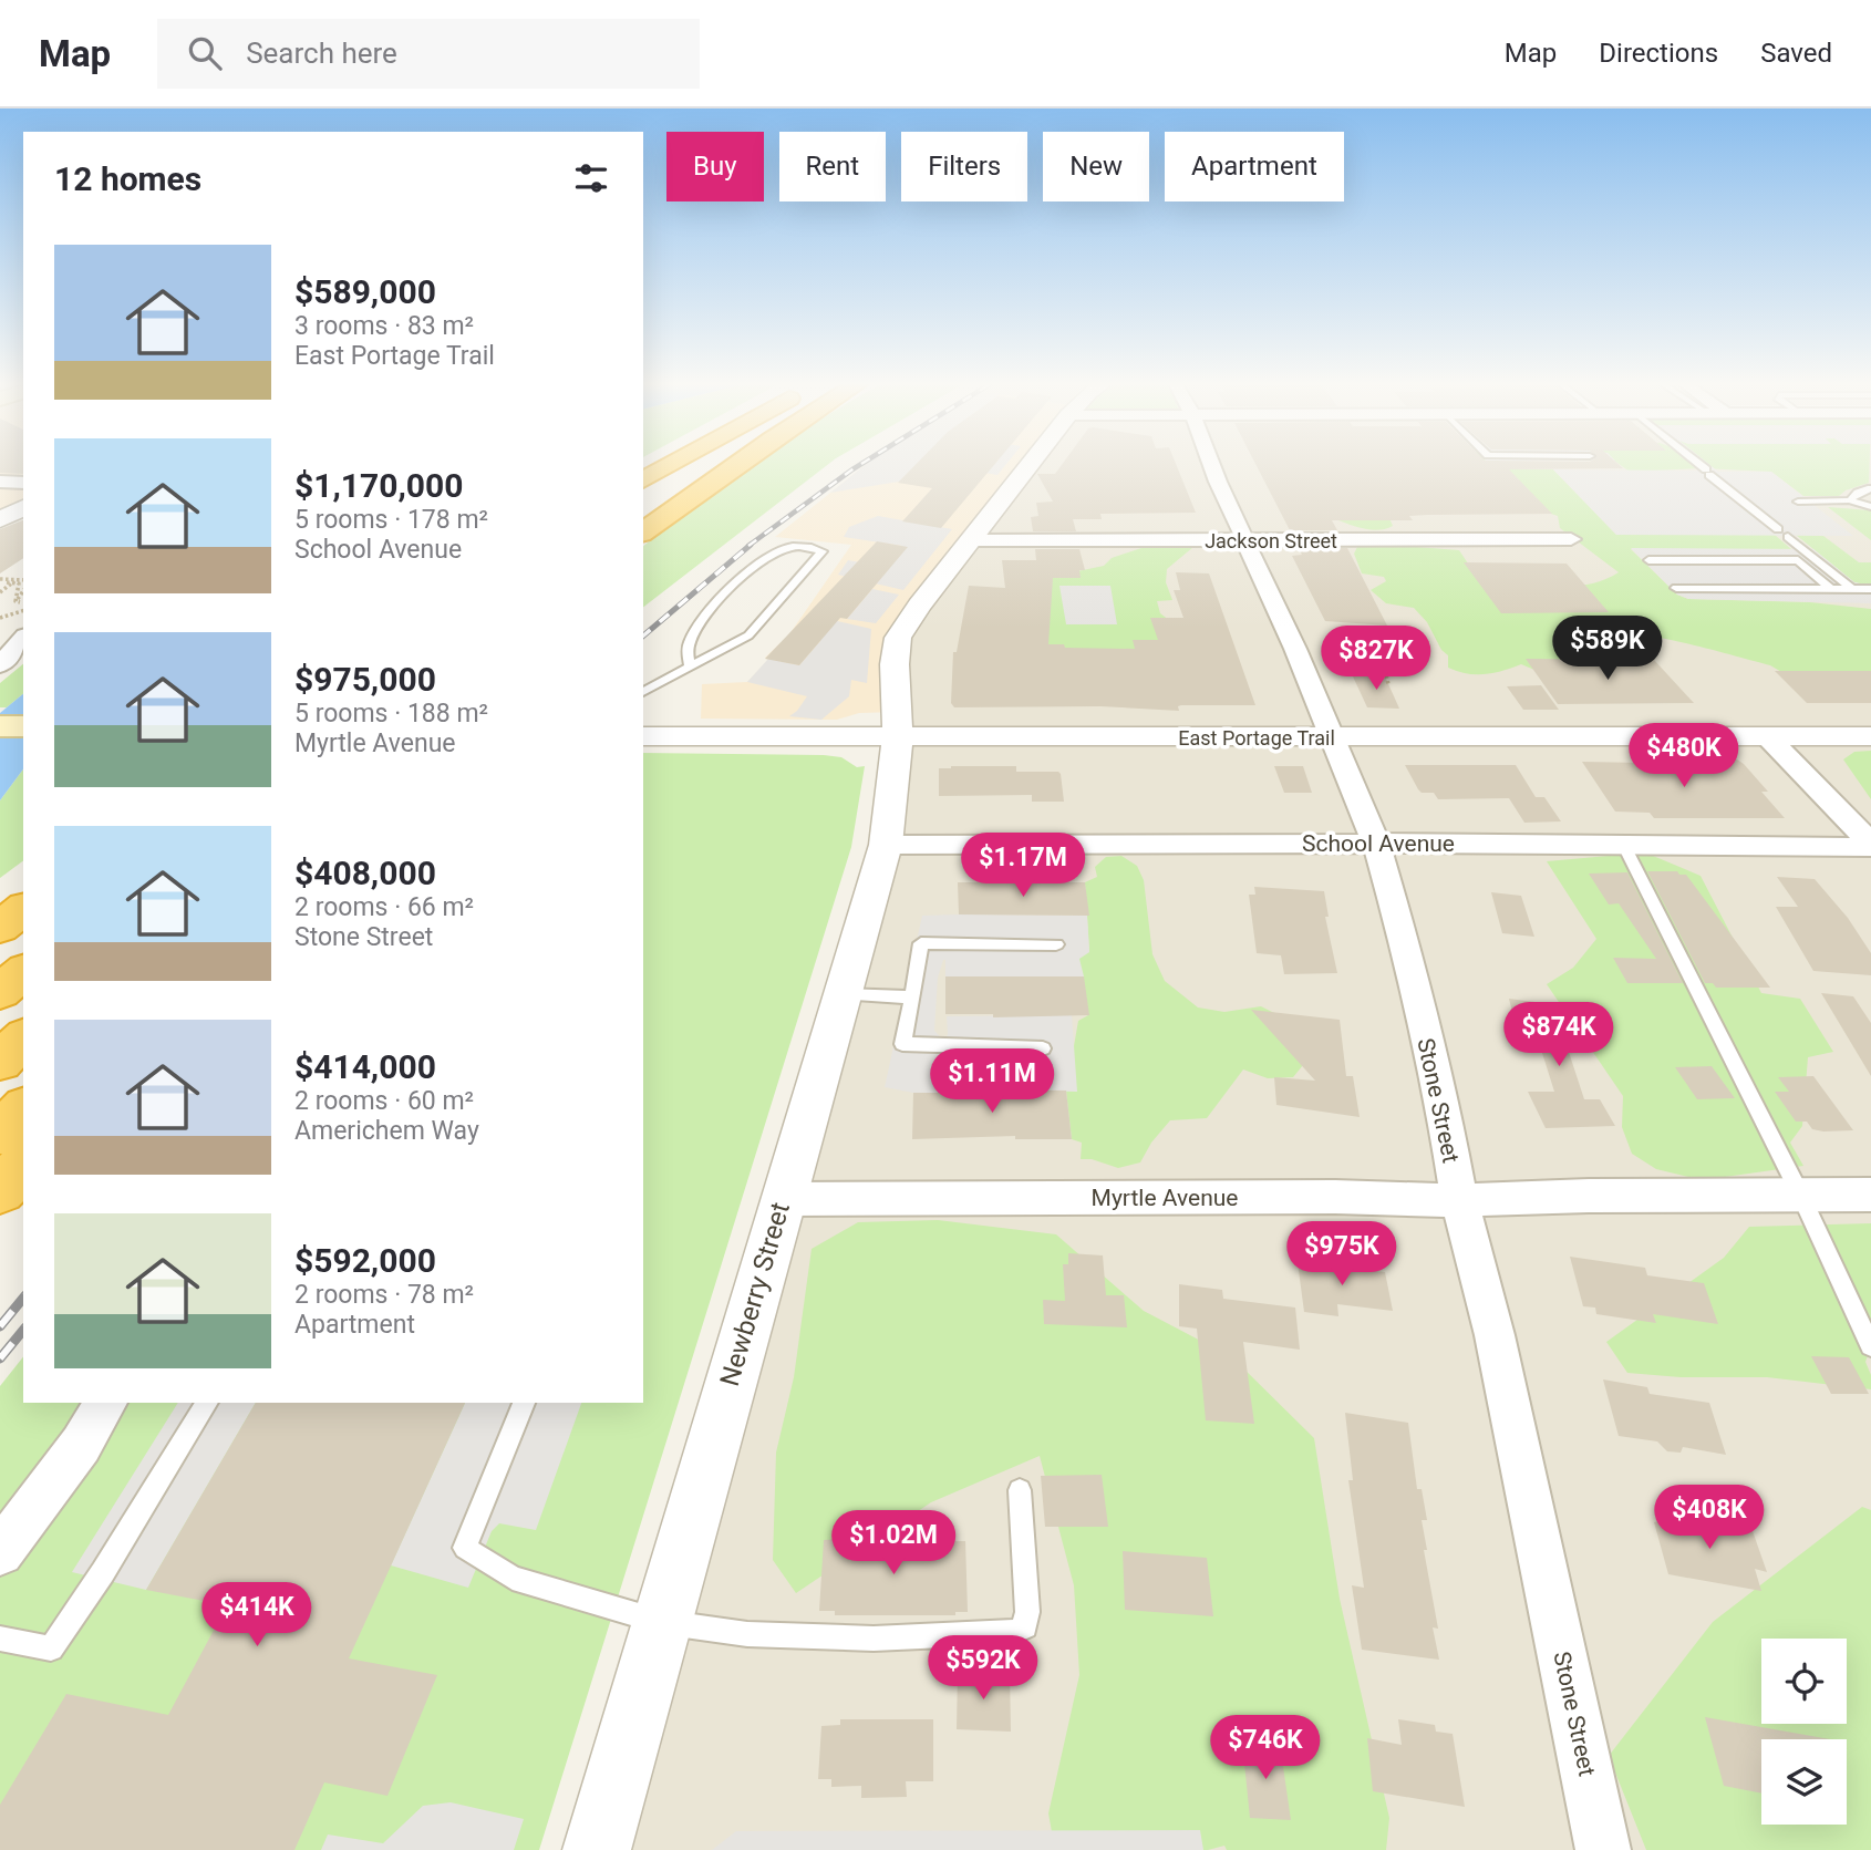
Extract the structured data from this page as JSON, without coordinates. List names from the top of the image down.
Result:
{
  "streets": {
    "street": [
      "Jackson Street",
      "East Portage Trail",
      "School Avenue",
      "Stone Street",
      "Myrtle Avenue",
      "Newberry Street"
    ]
  },
  "crossings": [
    ["Jackson Street", "Stone Street"],
    ["Jackson Street", "Newberry Street"],
    ["East Portage Trail", "Stone Street"],
    ["East Portage Trail", "Newberry Street"],
    ["School Avenue", "Stone Street"],
    ["School Avenue", "Newberry Street"],
    ["Stone Street", "Myrtle Avenue"],
    ["Myrtle Avenue", "Newberry Street"]
  ],
  "page": {
    "header": "Map",
    "search": "Search here",
    "nav": ["Map", "Directions", "Saved"],
    "chip": [
      "Buy",
      "Rent",
      "Filters",
      "New",
      "Apartment"
    ],
    "heading": "12 homes",
    "list": [
      {
        "name": "$589,000",
        "note": "3 rooms · 83 m² · East Portage Trail"
      },
      {
        "name": "$1,170,000",
        "note": "5 rooms · 178 m² · School Avenue"
      },
      {
        "name": "$975,000",
        "note": "5 rooms · 188 m² · Myrtle Avenue"
      },
      {
        "name": "$408,000",
        "note": "2 rooms · 66 m² · Stone Street"
      },
      {
        "name": "$414,000",
        "note": "2 rooms · 60 m² · Americhem Way"
      },
      {
        "name": "$592,000",
        "note": "2 rooms · 78 m² · Apartment"
      }
    ],
    "price": [
      "$589K",
      "$827K",
      "$480K",
      "$1.17M",
      "$874K",
      "$1.11M",
      "$975K",
      "$408K",
      "$1.02M",
      "$414K",
      "$592K",
      "$746K"
    ]
  }
}
